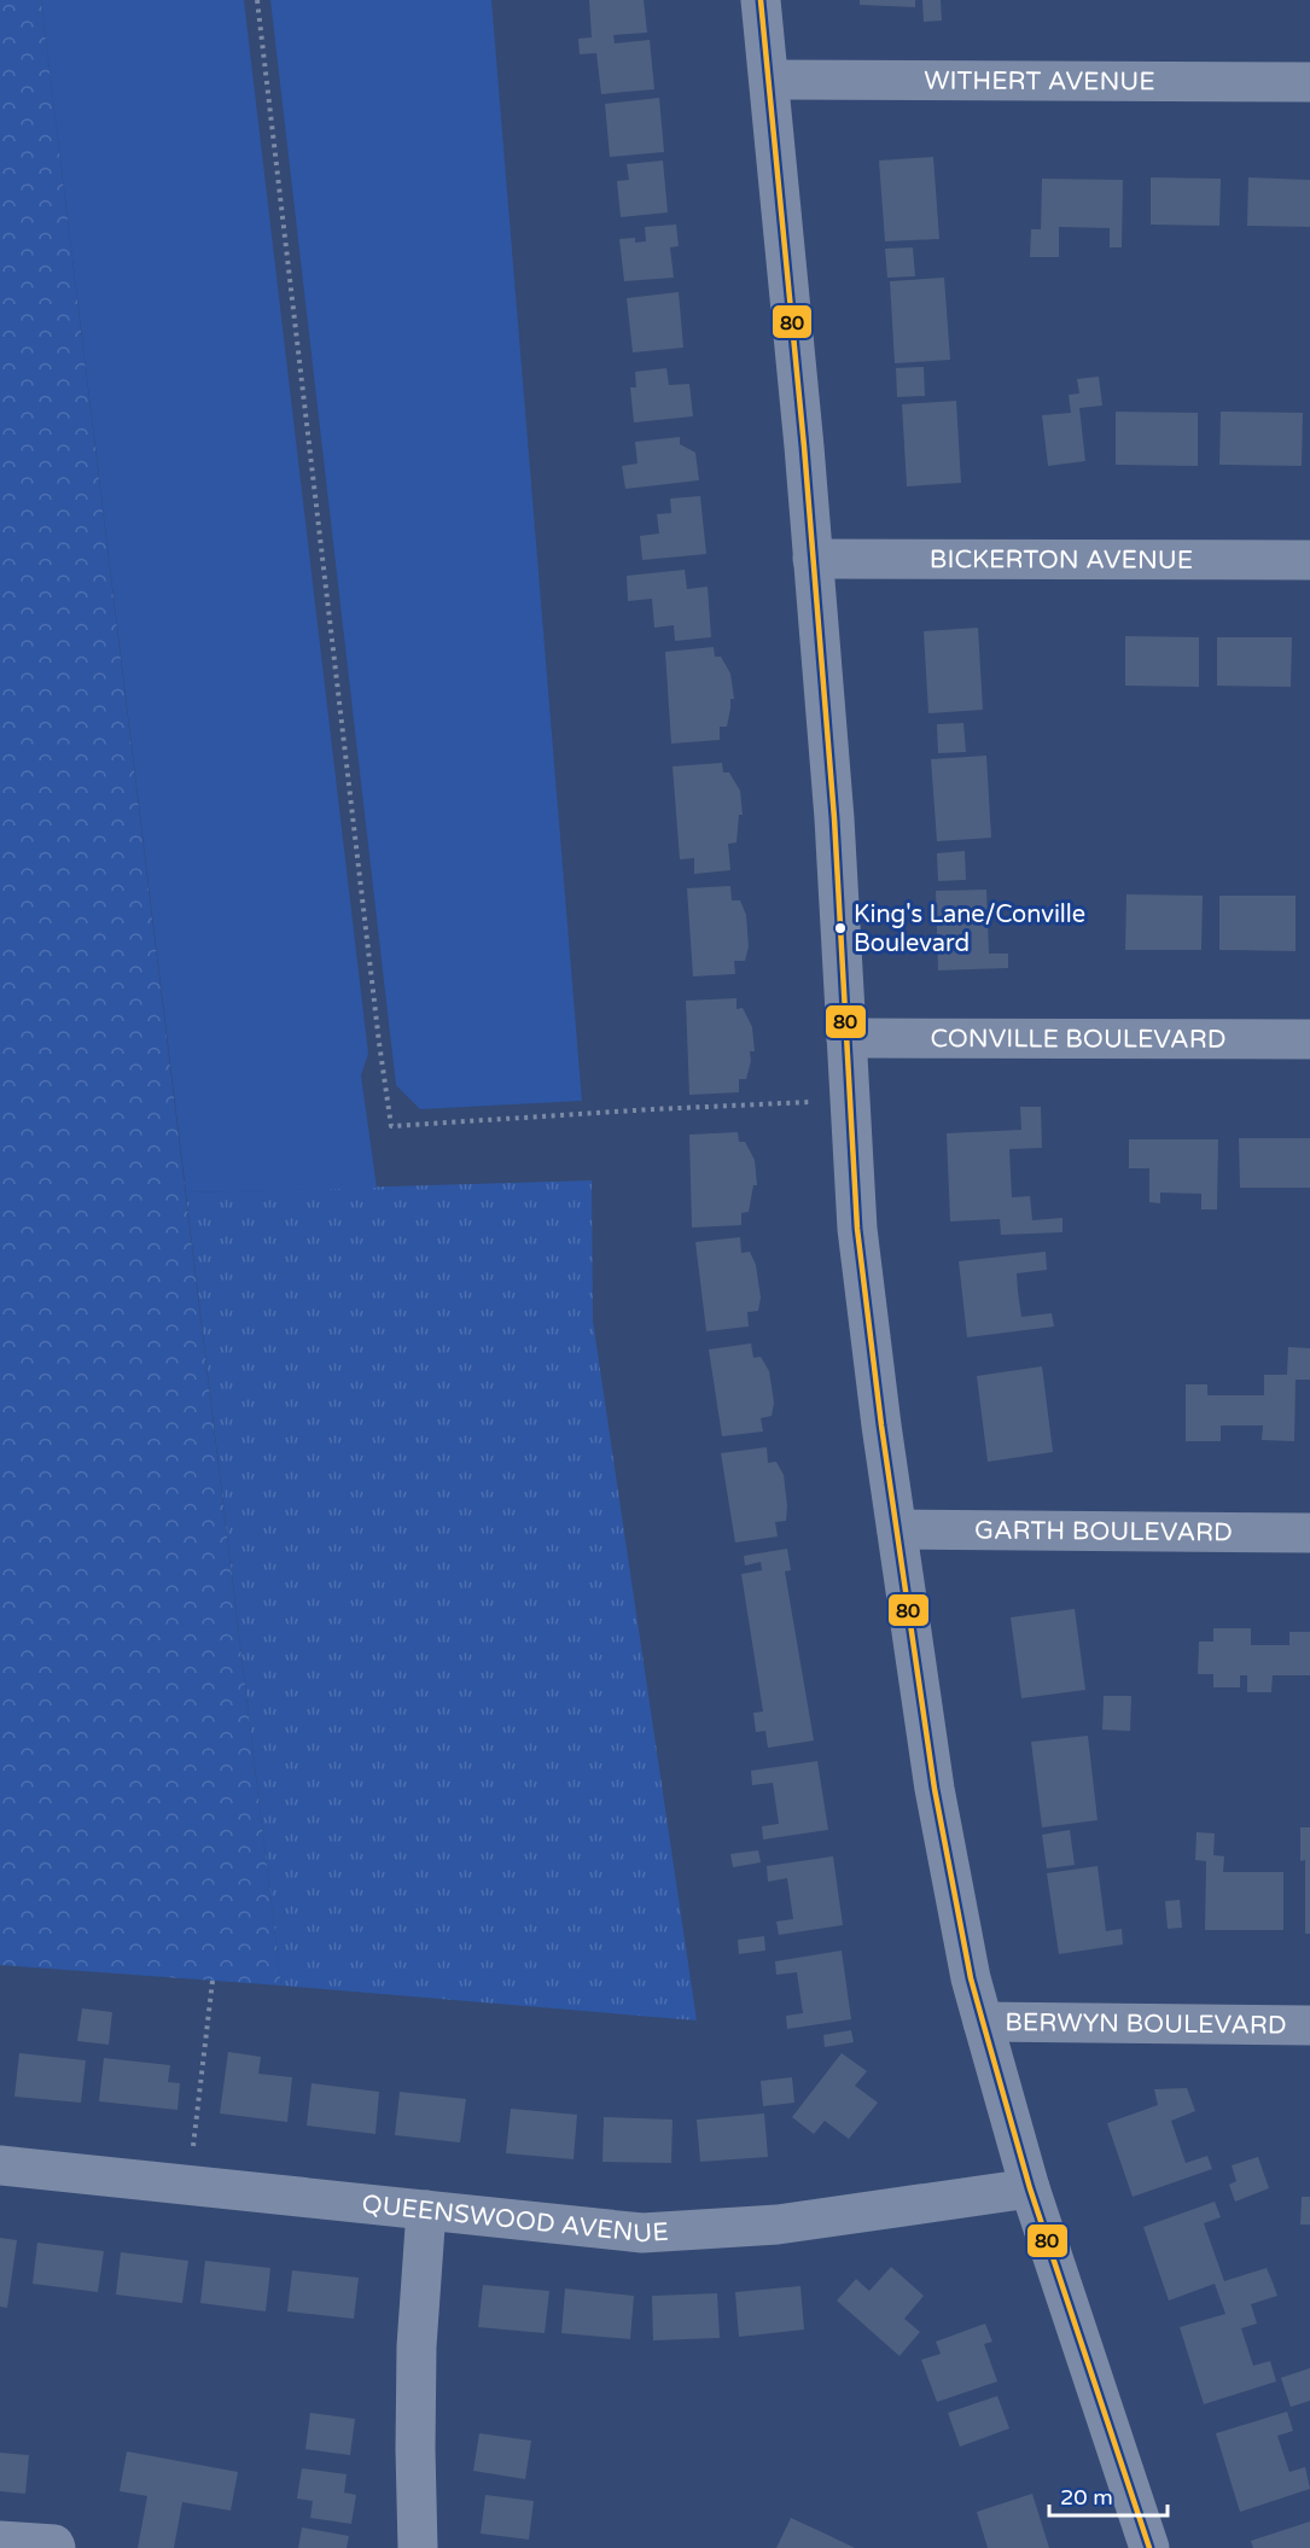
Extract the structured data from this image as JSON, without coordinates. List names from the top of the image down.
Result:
{
  "streets": {
    "street": [
      "WITHERT AVENUE",
      "BICKERTON AVENUE",
      "CONVILLE BOULEVARD",
      "GARTH BOULEVARD",
      "BERWYN BOULEVARD",
      "QUEENSWOOD AVENUE"
    ]
  },
  "places": ["King's Lane/Conville Boulevard"],
  "lines": ["transit line 80"],
  "scale_bar": "20 m"
}
